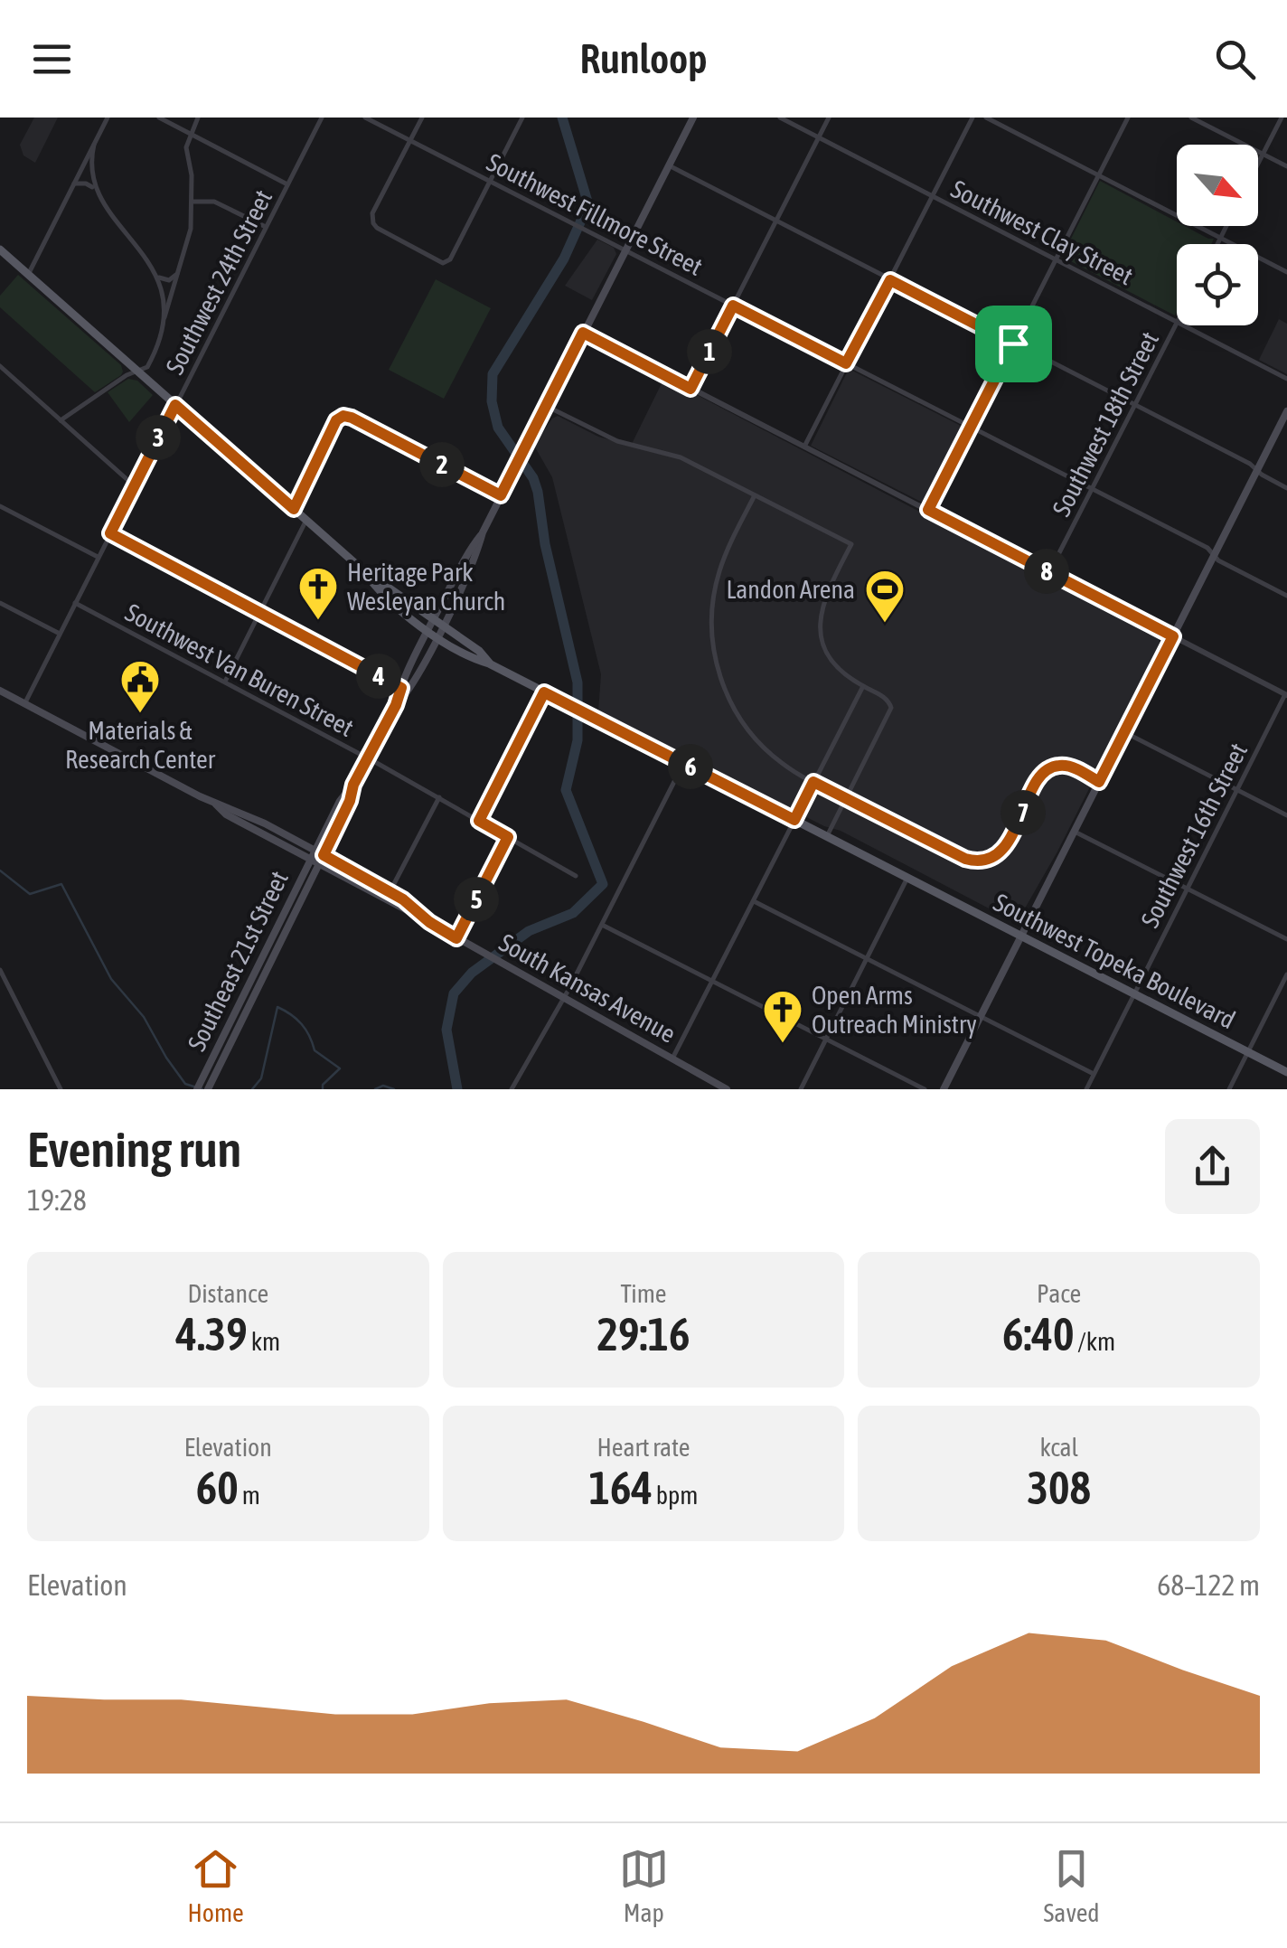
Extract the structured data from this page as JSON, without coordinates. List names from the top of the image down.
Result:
{
  "streets": {
    "main road": ["Southeast 21st Street", "Southwest Topeka Boulevard", "South Kansas Avenue"],
    "street": [
      "Southwest Fillmore Street",
      "Southwest Clay Street",
      "Southwest 24th Street",
      "Southwest 18th Street",
      "Southwest Van Buren Street",
      "Southwest 16th Street"
    ]
  },
  "crossings": [
    ["Southwest Fillmore Street", "Southwest 18th Street"],
    ["Southwest Clay Street", "Southwest 18th Street"],
    ["Southwest 24th Street", "Southwest Van Buren Street"],
    ["Southwest 24th Street", "Southwest Topeka Boulevard"],
    ["Southwest 24th Street", "South Kansas Avenue"],
    ["Southwest 16th Street", "Southwest Topeka Boulevard"],
    ["Southeast 21st Street", "South Kansas Avenue"]
  ],
  "places": {
    "church": ["Heritage Park Wesleyan Church", "Open Arms Outreach Ministry"],
    "sports": ["Landon Arena"],
    "public building": ["Materials & Research Center"]
  },
  "north": "bottom right",
  "page": {
    "header": "Runloop",
    "pins": [
      "1",
      "3",
      "2",
      "8",
      "4",
      "6",
      "7",
      "5"
    ],
    "heading": ["Evening run", "19:28"],
    "stats": [
      ["Distance", "4.39 km"],
      ["Time", "29:16"],
      ["Pace", "6:40 /km"],
      ["Elevation", "60 m"],
      ["Heart rate", "164 bpm"],
      ["kcal", "308"]
    ],
    "chart": ["Elevation", "68–122 m"],
    "tabs": ["Home", "Map", "Saved"]
  }
}
